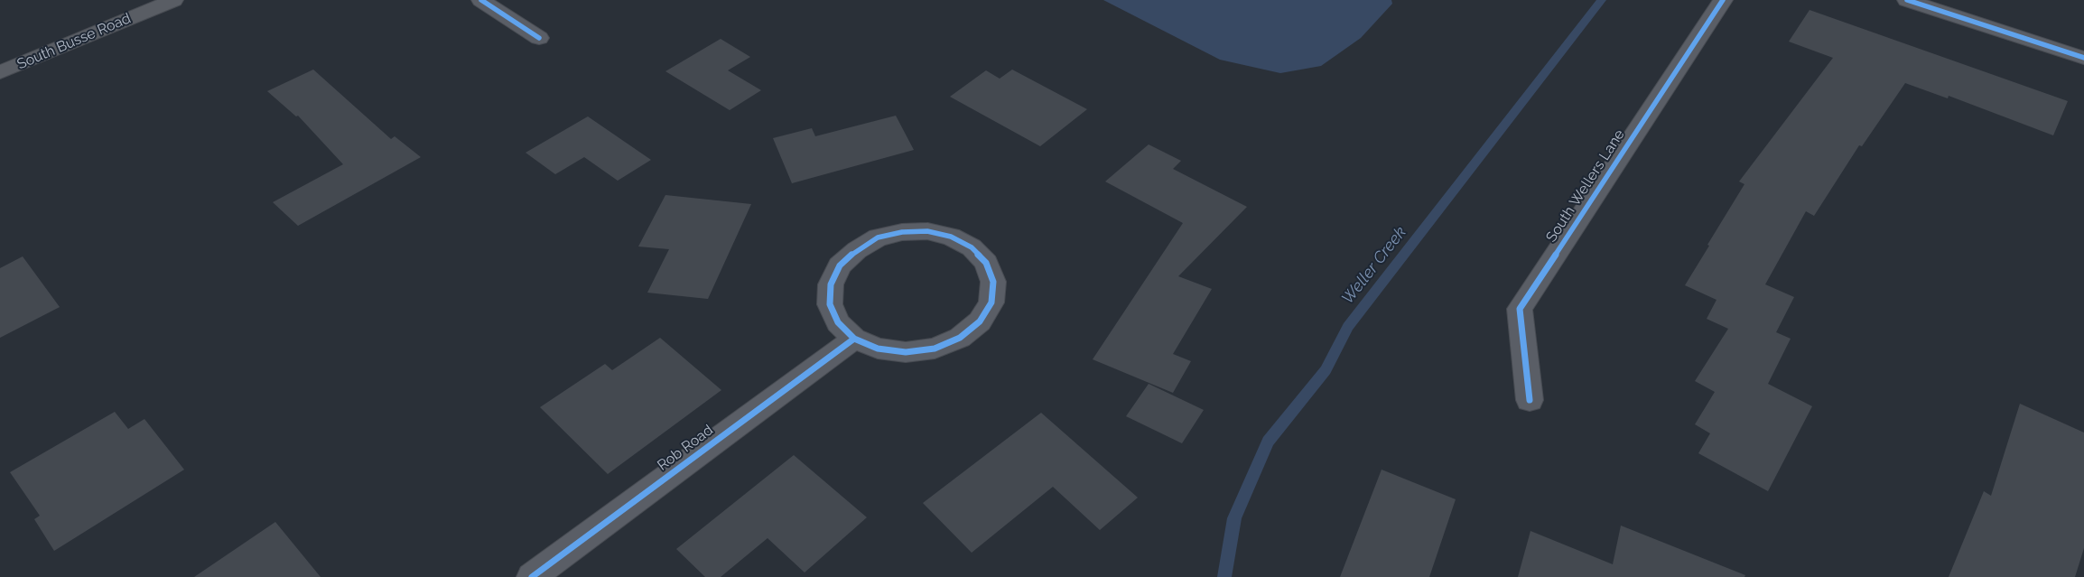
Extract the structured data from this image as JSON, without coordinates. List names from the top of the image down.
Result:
{
  "streets": {
    "main road": ["South Busse Road"],
    "street": ["South Wellers Lane", "Rob Road"]
  },
  "water": ["Weller Creek"]
}
